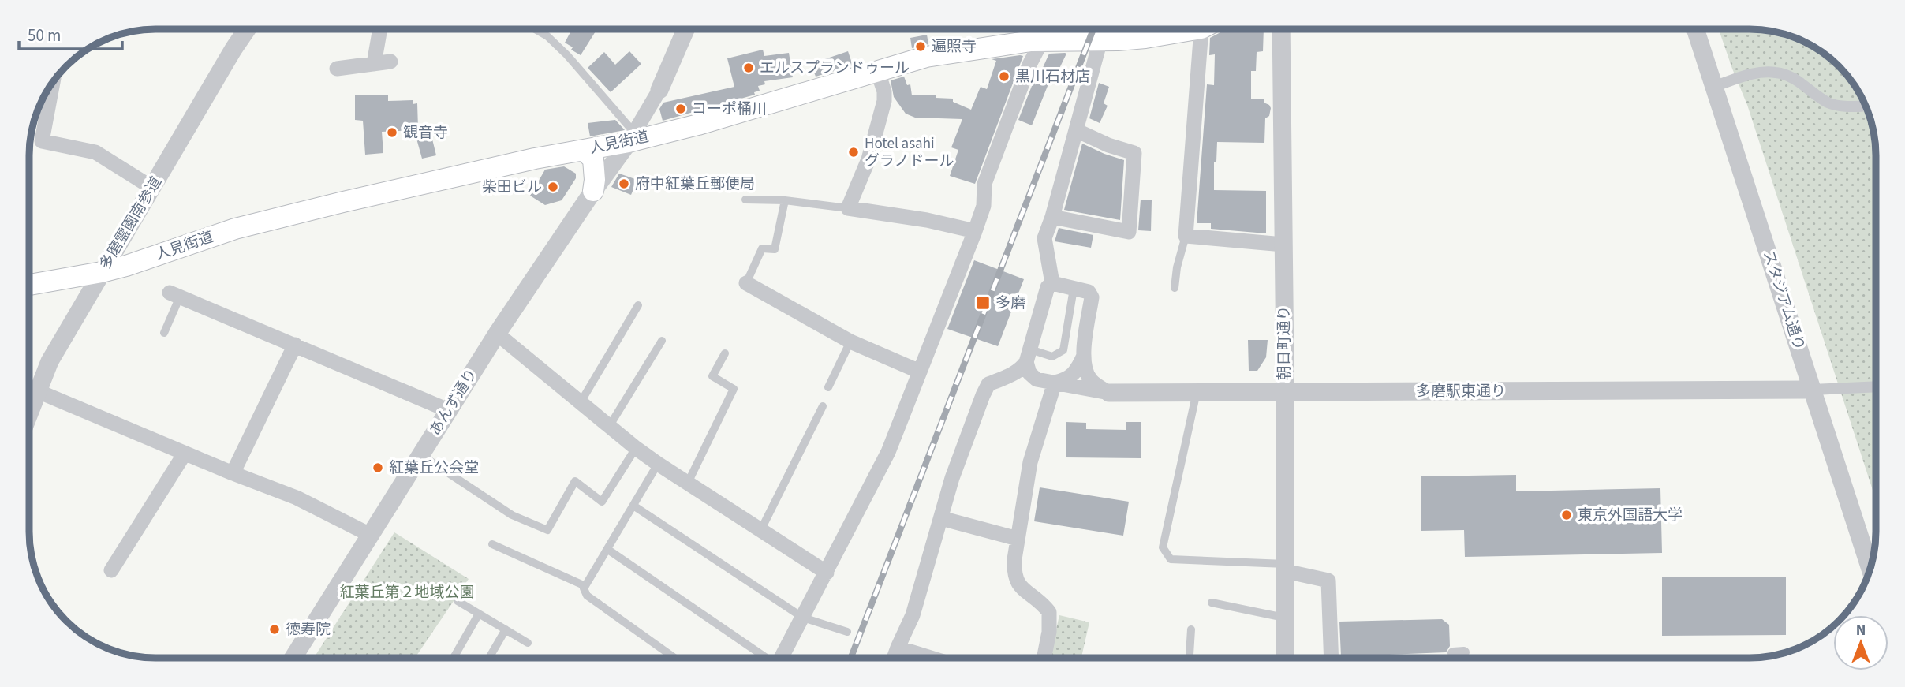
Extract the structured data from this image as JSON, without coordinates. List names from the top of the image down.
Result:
{
  "streets": {
    "main road": ["人見街道"],
    "street": [
      "多磨霊園南参道",
      "スタジアム通り",
      "朝日町通り",
      "多磨駅東通り",
      "あんず通り"
    ]
  },
  "crossings": [
    ["人見街道", "多磨霊園南参道"],
    ["人見街道", "あんず通り"],
    ["スタジアム通り", "多磨駅東通り"],
    ["朝日町通り", "多磨駅東通り"]
  ],
  "parks": ["紅葉丘第２地域公園"],
  "places": {
    "other": [
      "遍照寺",
      "エルスプランドゥール",
      "黒川石材店",
      "コーポ桶川",
      "観音寺",
      "Hotel asahi グラノドール",
      "府中紅葉丘郵便局",
      "柴田ビル",
      "紅葉丘公会堂",
      "東京外国語大学",
      "徳寿院"
    ],
    "transit": ["多磨"]
  },
  "scale_bar": "50 m",
  "north": "top"
}
